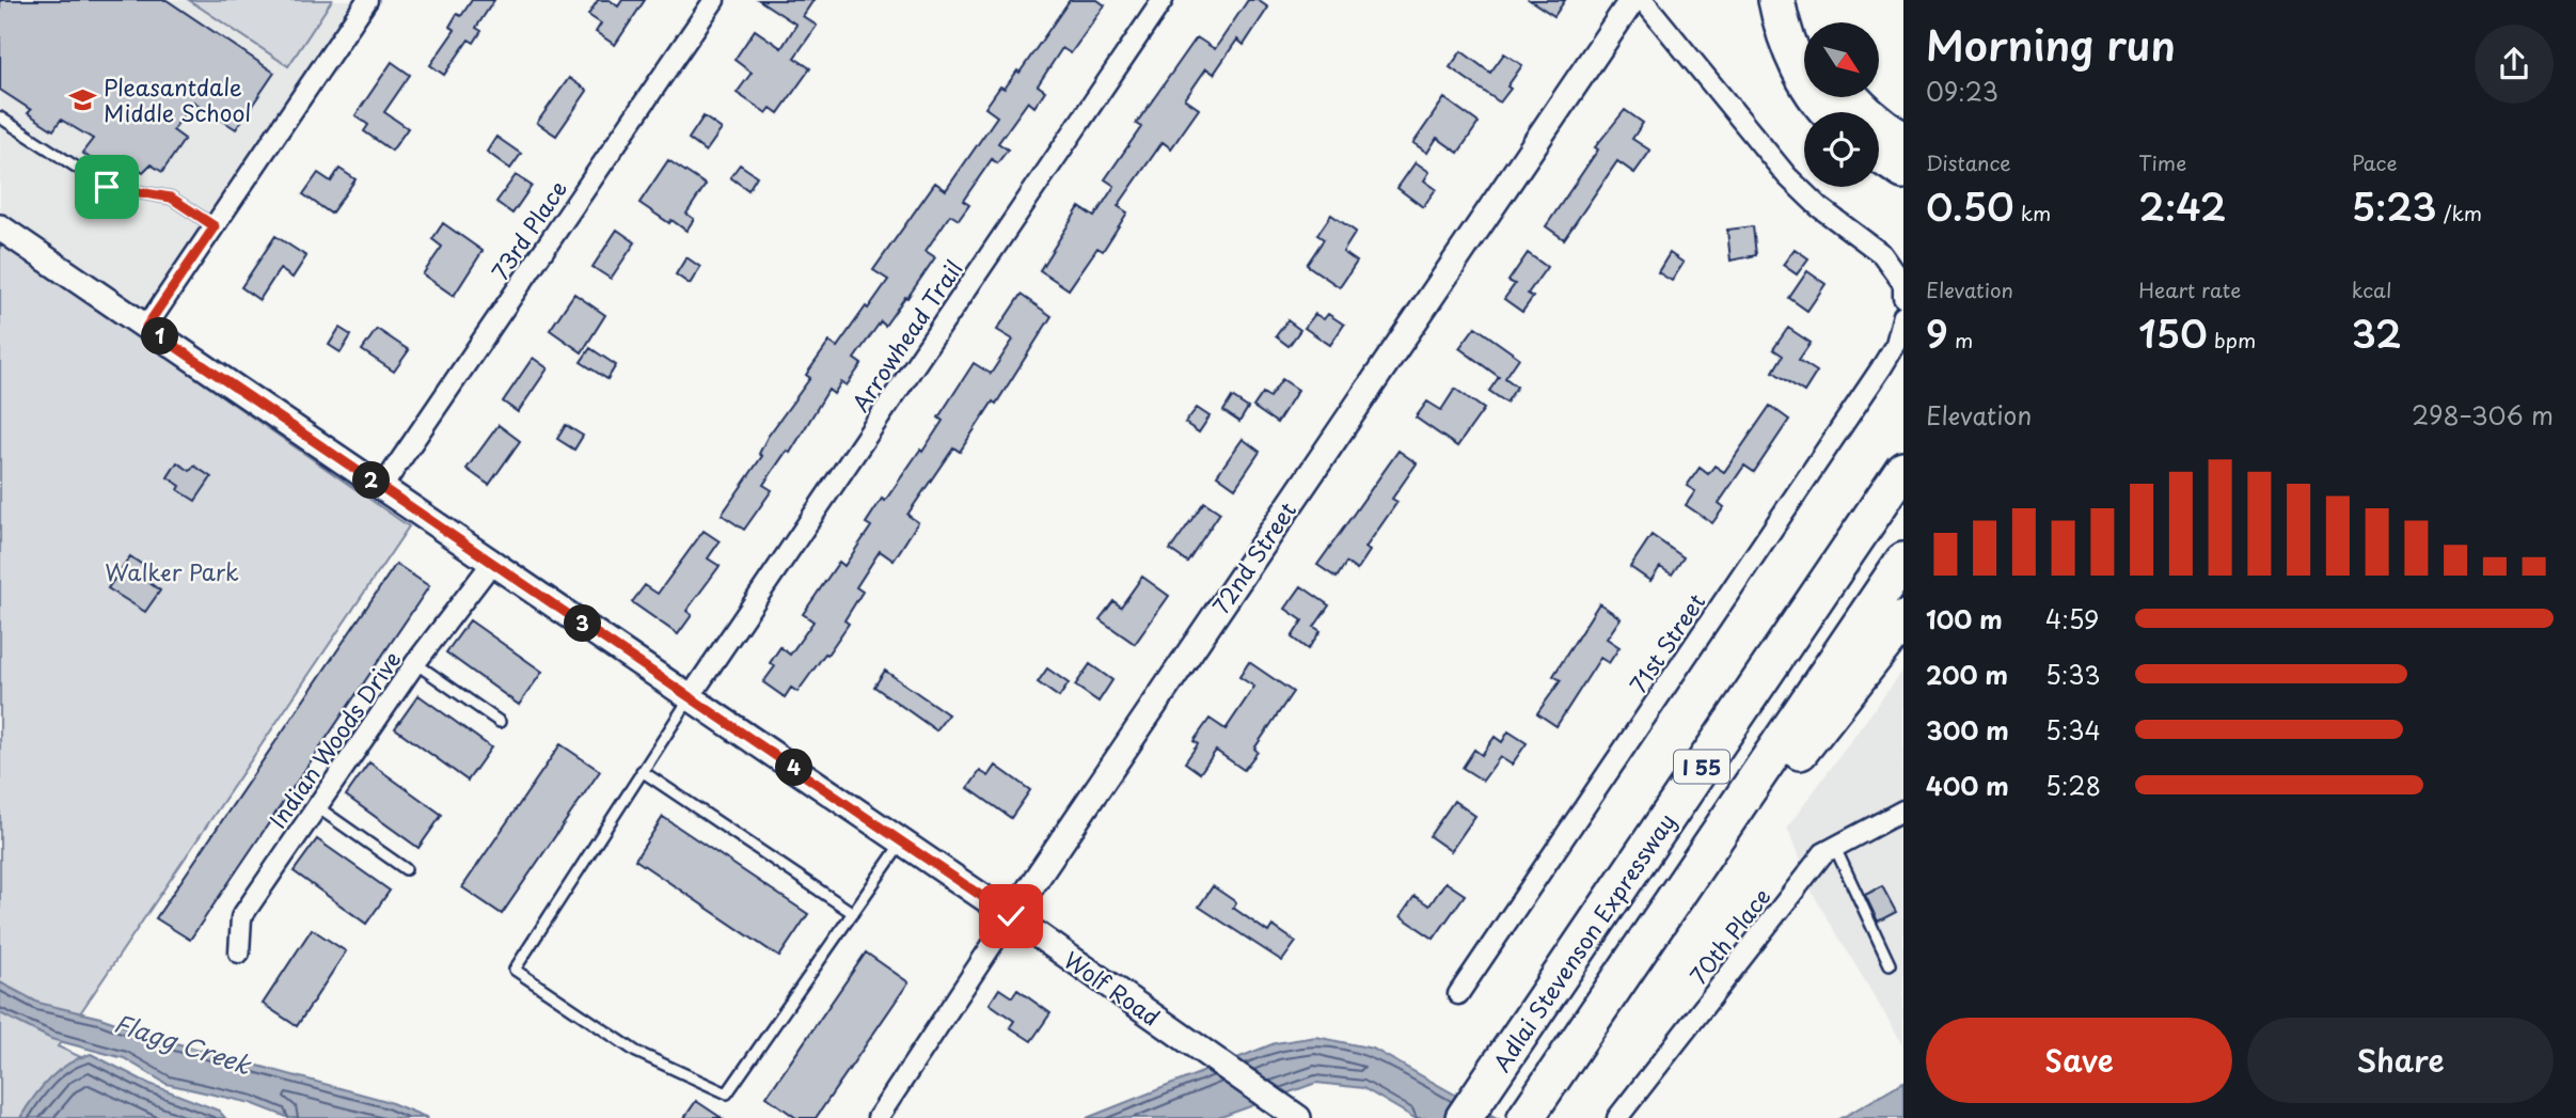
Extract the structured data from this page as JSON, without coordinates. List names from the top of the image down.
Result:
{
  "streets": {
    "highway": ["I 55", "Adlai Stevenson Expressway"],
    "street": [
      "73rd Place",
      "Arrowhead Trail",
      "72nd Street",
      "71st Street",
      "Indian Woods Drive",
      "70th Place",
      "Wolf Road"
    ]
  },
  "crossings": [
    ["73rd Place", "Wolf Road"],
    ["Arrowhead Trail", "Wolf Road"],
    ["72nd Street", "Wolf Road"],
    ["Indian Woods Drive", "Wolf Road"]
  ],
  "water": ["Flagg Creek"],
  "parks": ["Walker Park"],
  "places": {
    "school or university": ["Pleasantdale Middle School"]
  },
  "north": "bottom right",
  "page": {
    "heading": ["Morning run", "09:23"],
    "stats": [
      ["Distance", "0.50 km"],
      ["Time", "2:42"],
      ["Pace", "5:23 /km"],
      ["Elevation", "9 m"],
      ["Heart rate", "150 bpm"],
      ["kcal", "32"]
    ],
    "pins": [
      "1",
      "2",
      "3",
      "4"
    ],
    "chart": ["Elevation", "298–306 m"],
    "list": [
      {
        "name": "100 m",
        "note": "4:59"
      },
      {
        "name": "200 m",
        "note": "5:33"
      },
      {
        "name": "300 m",
        "note": "5:34"
      },
      {
        "name": "400 m",
        "note": "5:28"
      }
    ],
    "buttons": ["Save", "Share"]
  }
}
